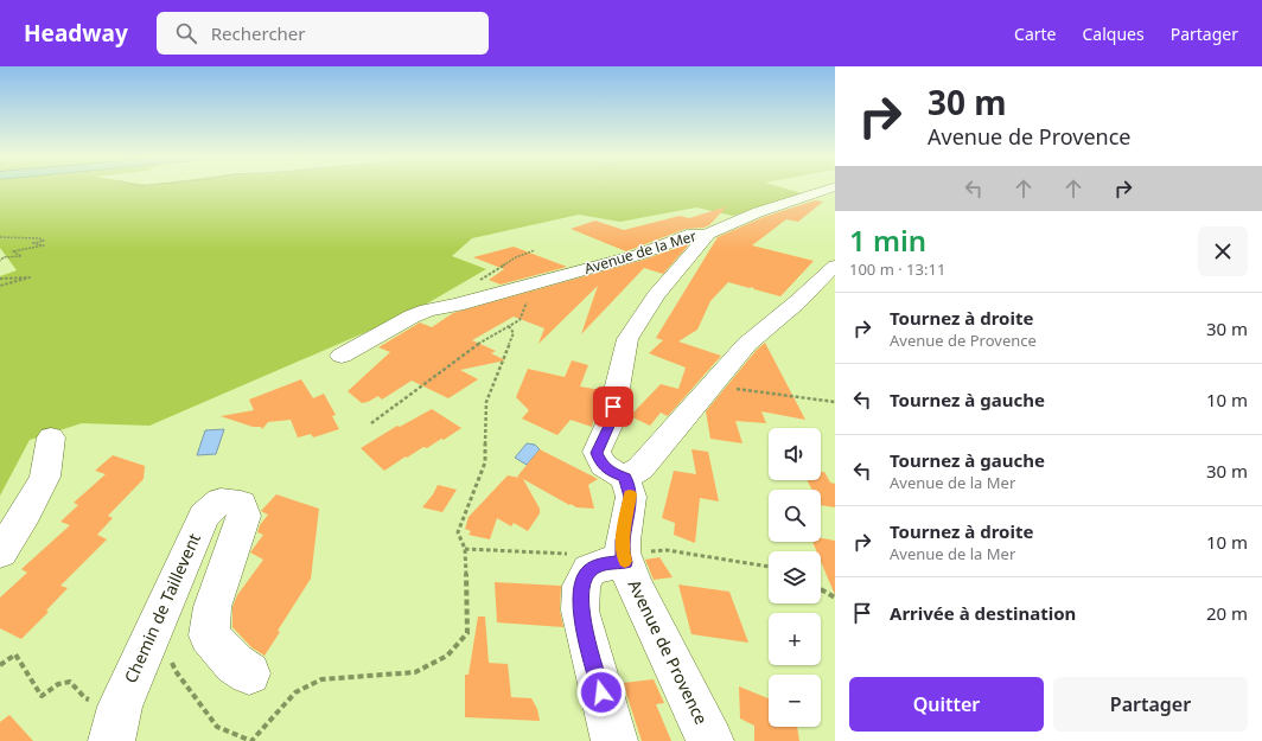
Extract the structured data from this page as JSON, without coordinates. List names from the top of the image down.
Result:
{
  "streets": {
    "street": ["Avenue de la Mer", "Chemin de Taillevent", "Avenue de Provence"]
  },
  "page": {
    "header": "Headway",
    "search": "Rechercher",
    "nav": ["Carte", "Calques", "Partager"],
    "turn": ["30 m", "Avenue de Provence"],
    "heading": ["1 min", "100 m · 13:11"],
    "list": [
      {
        "name": "Tournez à droite",
        "note": "Avenue de Provence",
        "value": "30 m"
      },
      {
        "name": "Tournez à gauche",
        "value": "10 m"
      },
      {
        "name": "Tournez à gauche",
        "note": "Avenue de la Mer",
        "value": "30 m"
      },
      {
        "name": "Tournez à droite",
        "note": "Avenue de la Mer",
        "value": "10 m"
      },
      {
        "name": "Arrivée à destination",
        "value": "20 m"
      }
    ],
    "map_buttons": ["+", "−"],
    "buttons": ["Quitter", "Partager"]
  }
}
